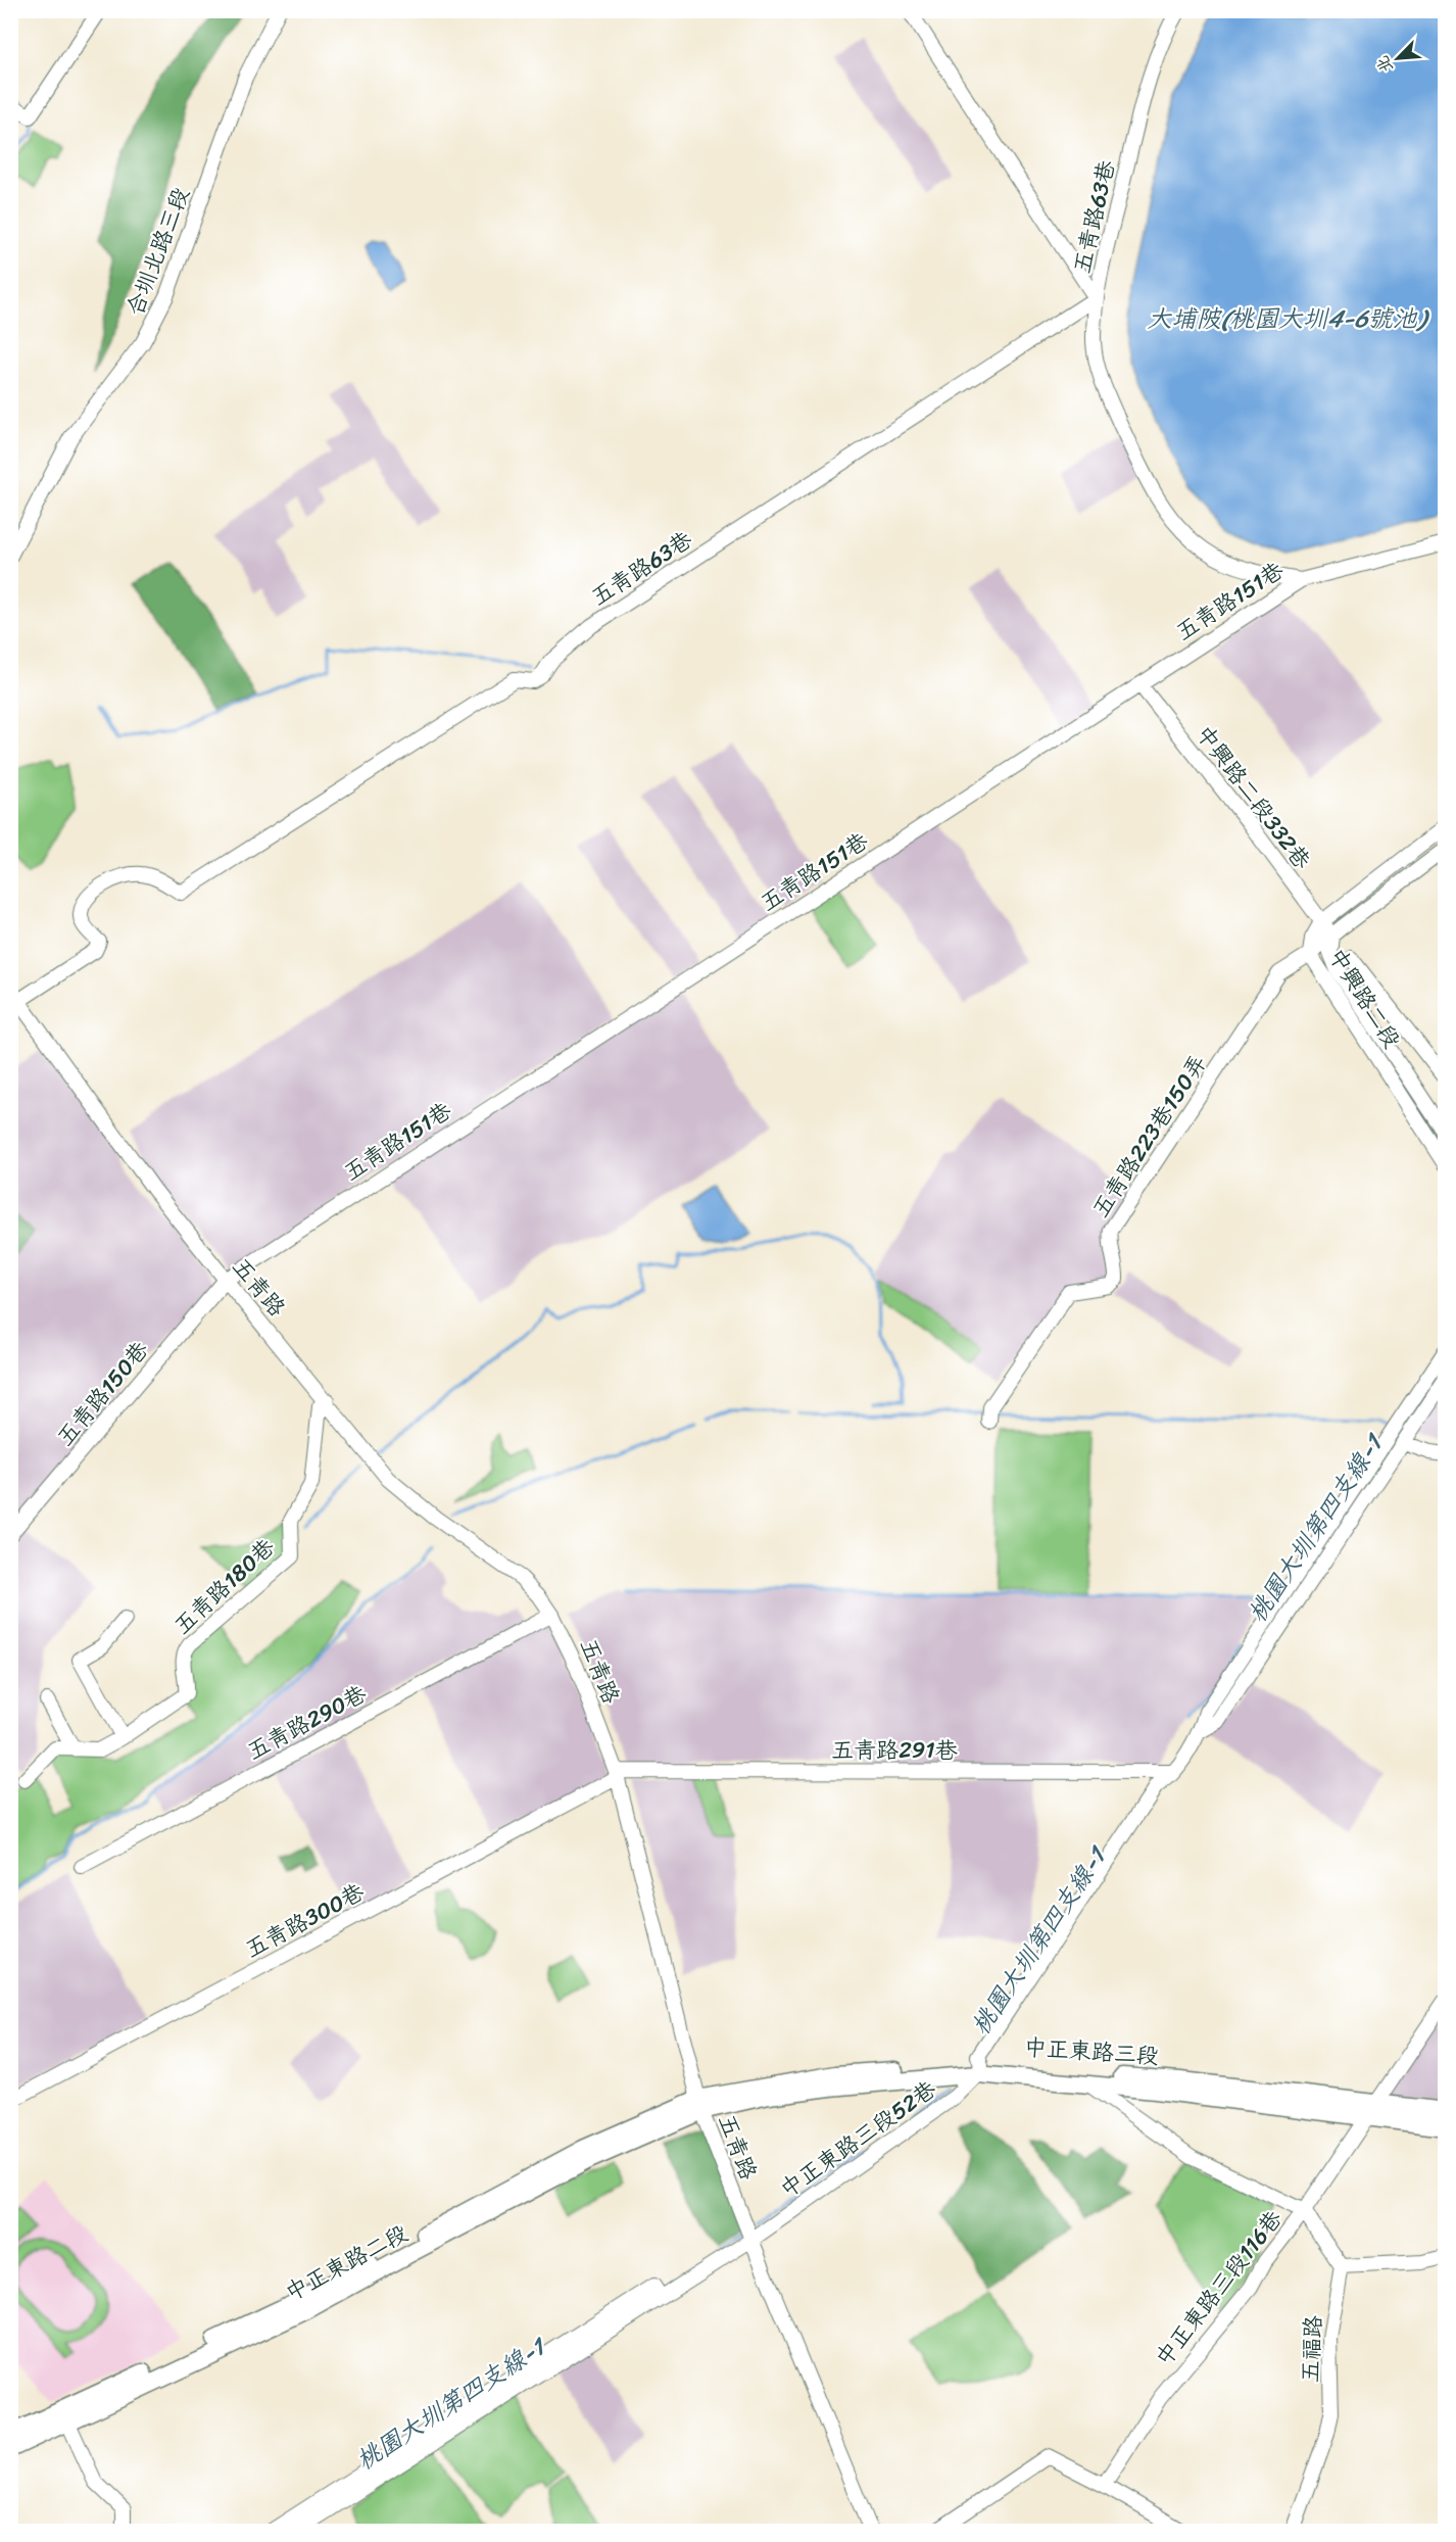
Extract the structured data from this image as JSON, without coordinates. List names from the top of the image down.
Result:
{
  "streets": {
    "main road": ["中正東路三段", "中正東路二段"],
    "street": [
      "五青路63巷",
      "合圳北路三段",
      "五青路151巷",
      "中興路二段332巷",
      "中興路二段",
      "五青路223巷150弄",
      "五青路",
      "五青路150巷",
      "五青路180巷",
      "五青路290巷",
      "五青路291巷",
      "五青路300巷",
      "中正東路三段52巷",
      "中正東路三段116巷",
      "五福路"
    ]
  },
  "crossings": [
    ["五青路63巷", "五青路"],
    ["五青路151巷", "中興路二段332巷"],
    ["五青路151巷", "五青路"],
    ["五青路151巷", "五青路150巷"],
    ["中興路二段332巷", "中興路二段"],
    ["中興路二段", "五青路223巷150弄"],
    ["五青路", "五青路150巷"],
    ["五青路", "五青路180巷"],
    ["五青路", "五青路290巷"],
    ["五青路", "五青路291巷"],
    ["五青路", "五青路300巷"],
    ["五青路", "中正東路三段"],
    ["五青路", "中正東路三段52巷"],
    ["五青路", "中正東路二段"],
    ["五青路291巷", "五青路300巷"],
    ["中正東路三段", "中正東路三段52巷"],
    ["中正東路三段", "中正東路二段"],
    ["中正東路三段", "中正東路三段116巷"]
  ],
  "water": ["大埔陂(桃園大圳4-6號池)", "桃園大圳第四支線-1"],
  "north": "bottom left"
}
